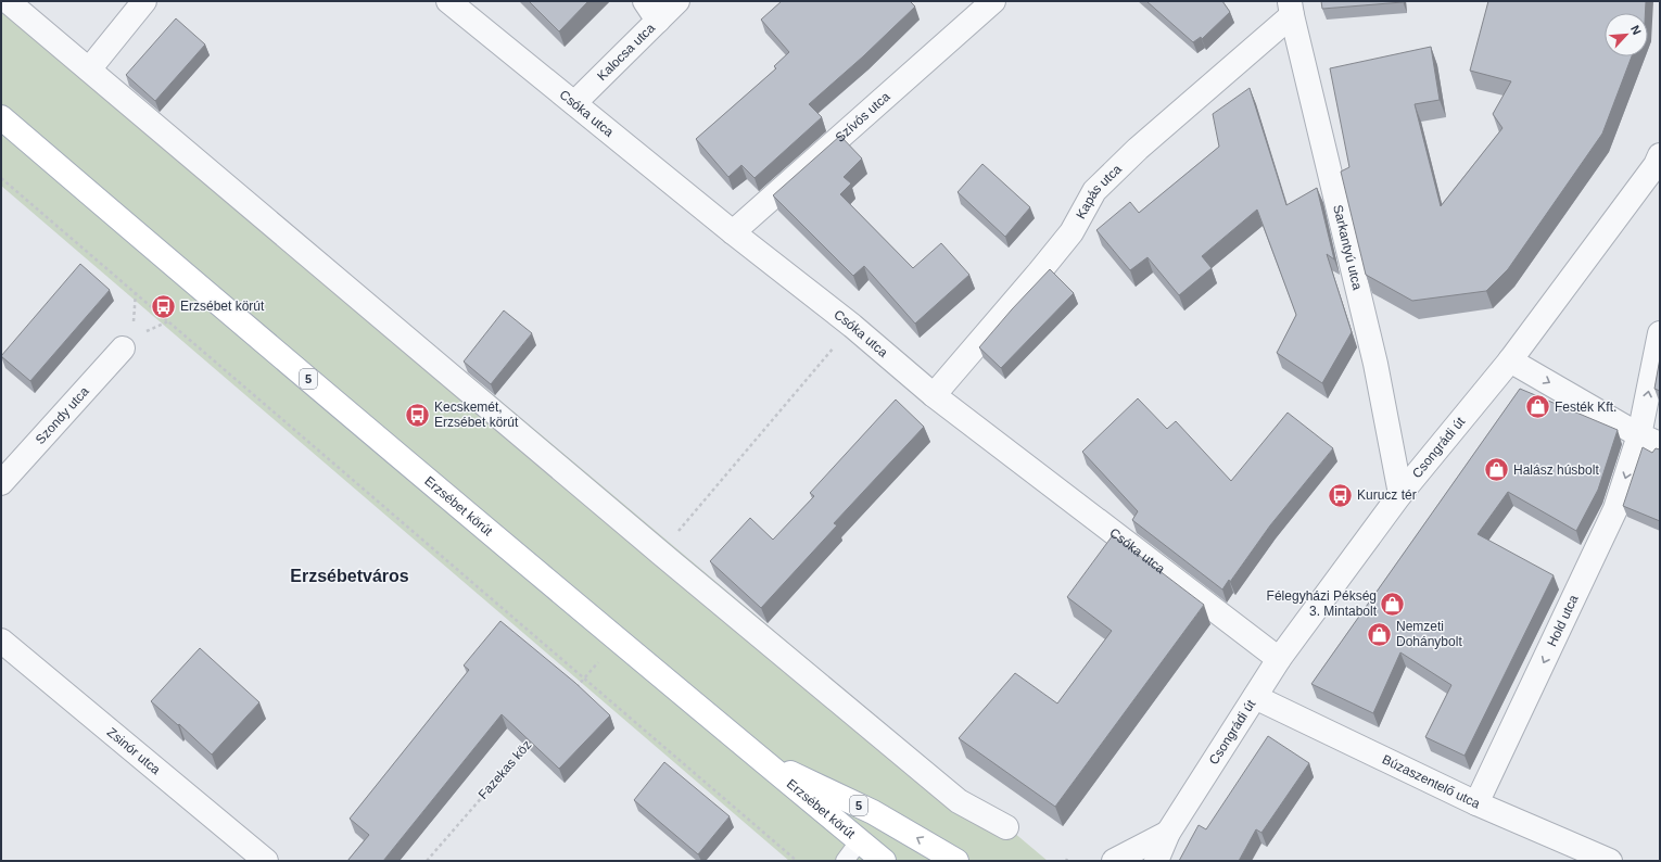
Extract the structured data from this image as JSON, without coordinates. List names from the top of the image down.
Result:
{
  "streets": {
    "main road": ["5", "Erzsébet körút"],
    "street": [
      "Kalocsa utca",
      "Csóka utca",
      "Szívós utca",
      "Kapás utca",
      "Sarkantyú utca",
      "Szondy utca",
      "Csongrádi út",
      "Hold utca",
      "Zsinór utca",
      "Búzaszentelő utca"
    ],
    "path": ["Fazekas köz"]
  },
  "crossings": [
    ["Kalocsa utca", "Csóka utca"],
    ["Csóka utca", "Szívós utca"],
    ["Csóka utca", "Kapás utca"],
    ["Csóka utca", "Csongrádi út"],
    ["Kapás utca", "Sarkantyú utca"],
    ["Sarkantyú utca", "Csongrádi út"],
    ["Csongrádi út", "Búzaszentelő utca"],
    ["Hold utca", "Búzaszentelő utca"]
  ],
  "districts": ["Erzsébetváros"],
  "places": {
    "bus stop": ["Erzsébet körút", "Kecskemét, Erzsébet körút", "Kurucz tér"],
    "shop": [
      "Festék Kft.",
      "Halász húsbolt",
      "Félegyházi Pékség 3. Mintabolt",
      "Nemzeti Dohánybolt"
    ]
  },
  "north": "top right"
}
